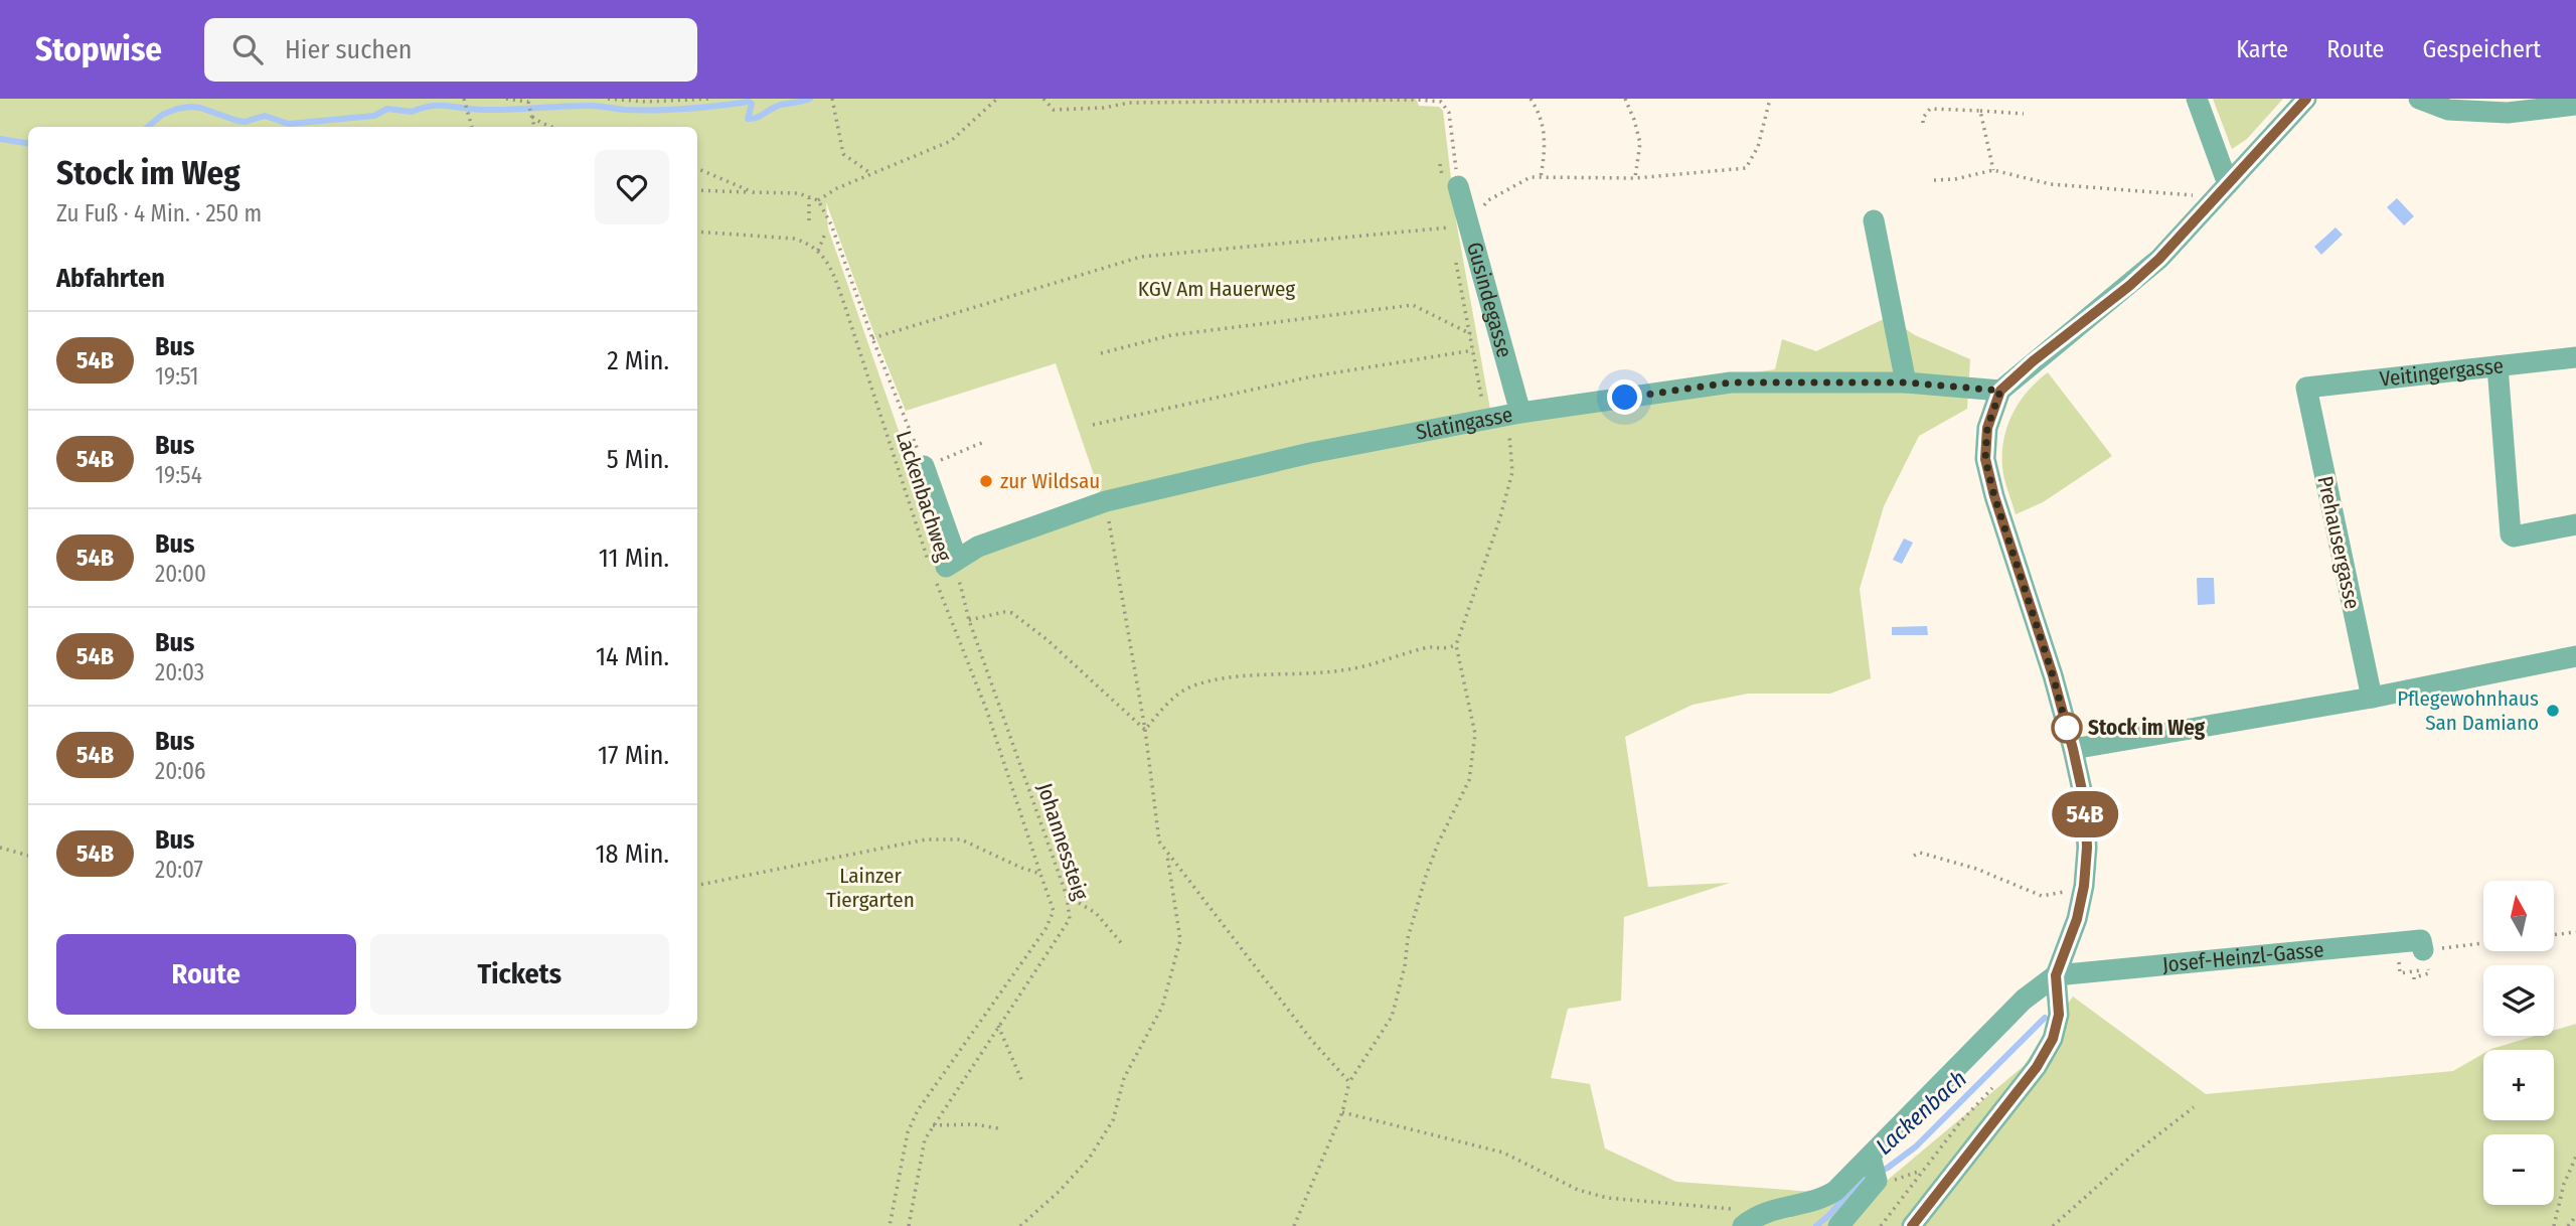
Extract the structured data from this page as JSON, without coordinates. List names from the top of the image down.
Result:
{
  "streets": {
    "street": [
      "Gusindegasse",
      "Veitingergasse",
      "Slatingasse",
      "Prehausergasse",
      "Josef-Heinzl-Gasse"
    ],
    "path": ["Lackenbachweg", "Johannessteig"]
  },
  "crossings": [
    ["Gusindegasse", "Slatingasse"],
    ["Veitingergasse", "Prehausergasse"],
    ["Slatingasse", "Lackenbachweg"],
    ["Slatingasse", "Johannessteig"],
    ["Lackenbachweg", "Johannessteig"]
  ],
  "water": ["Lackenbach"],
  "parks": ["KGV Am Hauerweg", "Lainzer Tiergarten"],
  "places": ["zur Wildsau", "Pflegewohnhaus San Damiano", "Stock im Weg"],
  "lines": ["bus line 54B"],
  "north": "top",
  "page": {
    "header": "Stopwise",
    "search": "Hier suchen",
    "nav": ["Karte", "Route", "Gespeichert"],
    "on_map": "54B",
    "heading": [
      ["Stock im Weg", "Zu Fuß · 4 Min. · 250 m"],
      "Abfahrten"
    ],
    "list": [
      {
        "mark": "54B",
        "name": "Bus",
        "note": "19:51",
        "value": "2 Min."
      },
      {
        "mark": "54B",
        "name": "Bus",
        "note": "19:54",
        "value": "5 Min."
      },
      {
        "mark": "54B",
        "name": "Bus",
        "note": "20:00",
        "value": "11 Min."
      },
      {
        "mark": "54B",
        "name": "Bus",
        "note": "20:03",
        "value": "14 Min."
      },
      {
        "mark": "54B",
        "name": "Bus",
        "note": "20:06",
        "value": "17 Min."
      },
      {
        "mark": "54B",
        "name": "Bus",
        "note": "20:07",
        "value": "18 Min."
      }
    ],
    "map_buttons": ["+", "−"],
    "buttons": ["Route", "Tickets"]
  }
}
